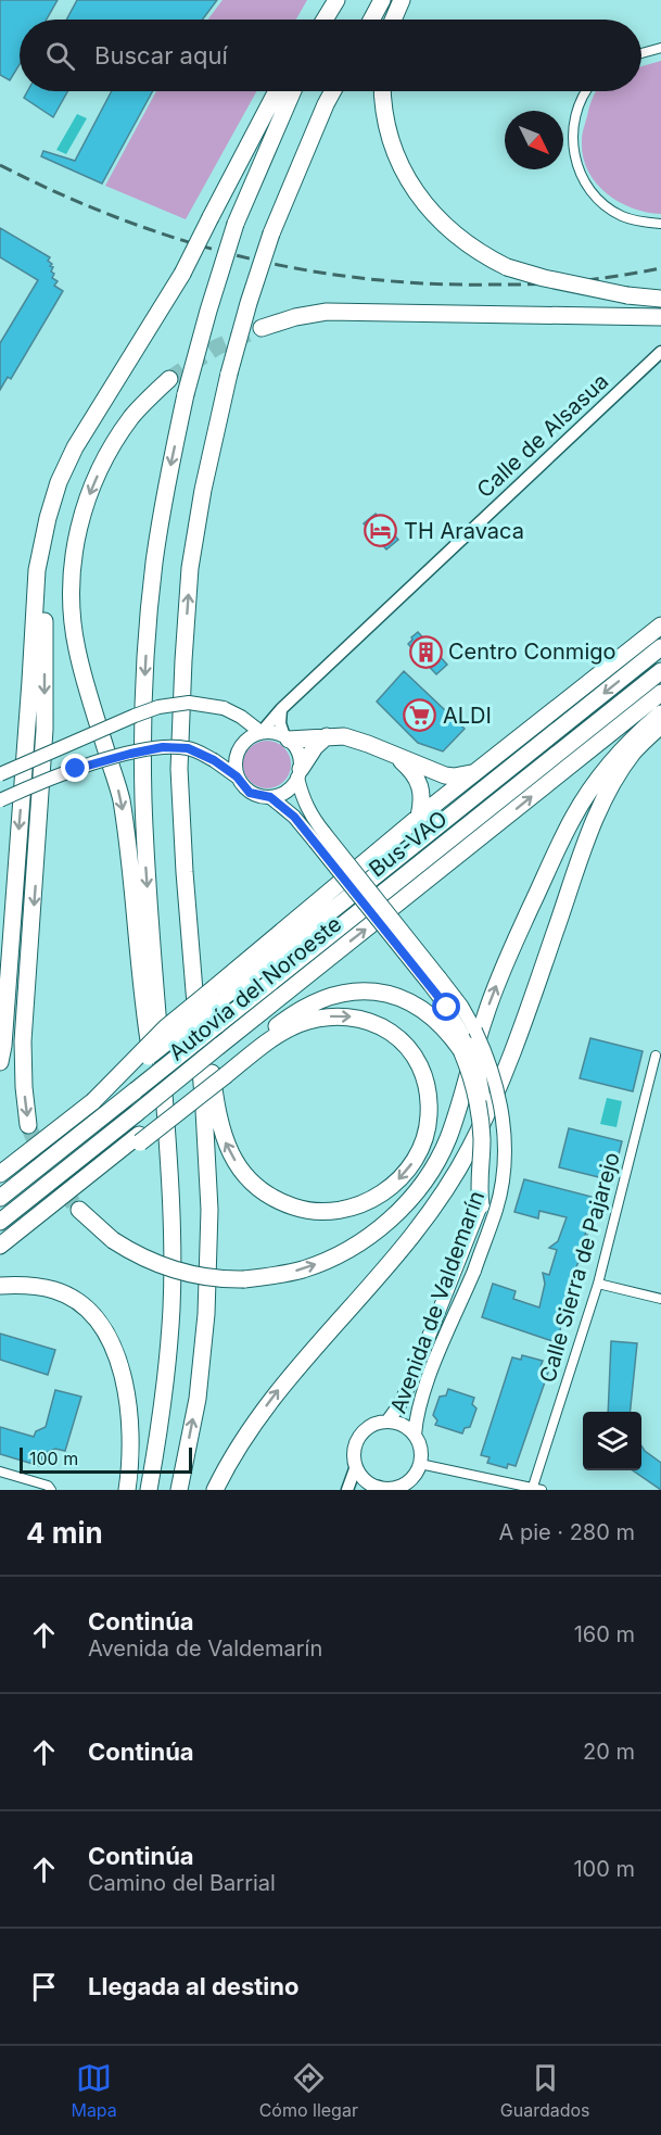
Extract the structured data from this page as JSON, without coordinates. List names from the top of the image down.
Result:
{
  "streets": {
    "highway": ["Bus-VAO", "Autovía del Noroeste"],
    "main road": ["Avenida de Valdemarín"],
    "street": ["Calle de Alsasua", "Calle Sierra de Pajarejo"]
  },
  "crossings": [
    ["Calle de Alsasua", "Avenida de Valdemarín"]
  ],
  "places": {
    "hotel": ["TH Aravaca"],
    "building": ["Centro Conmigo"],
    "supermarket": ["ALDI"]
  },
  "scale_bar": "100 m",
  "north": "bottom right",
  "page": {
    "search": "Buscar aquí",
    "scale": "100 m",
    "heading": ["4 min", "A pie · 280 m"],
    "list": [
      ["Continúa", "Avenida de Valdemarín", "160 m"],
      ["Continúa", "20 m"],
      ["Continúa", "Camino del Barrial", "100 m"],
      "Llegada al destino"
    ],
    "nav": ["Mapa", "Cómo llegar", "Guardados"]
  }
}
